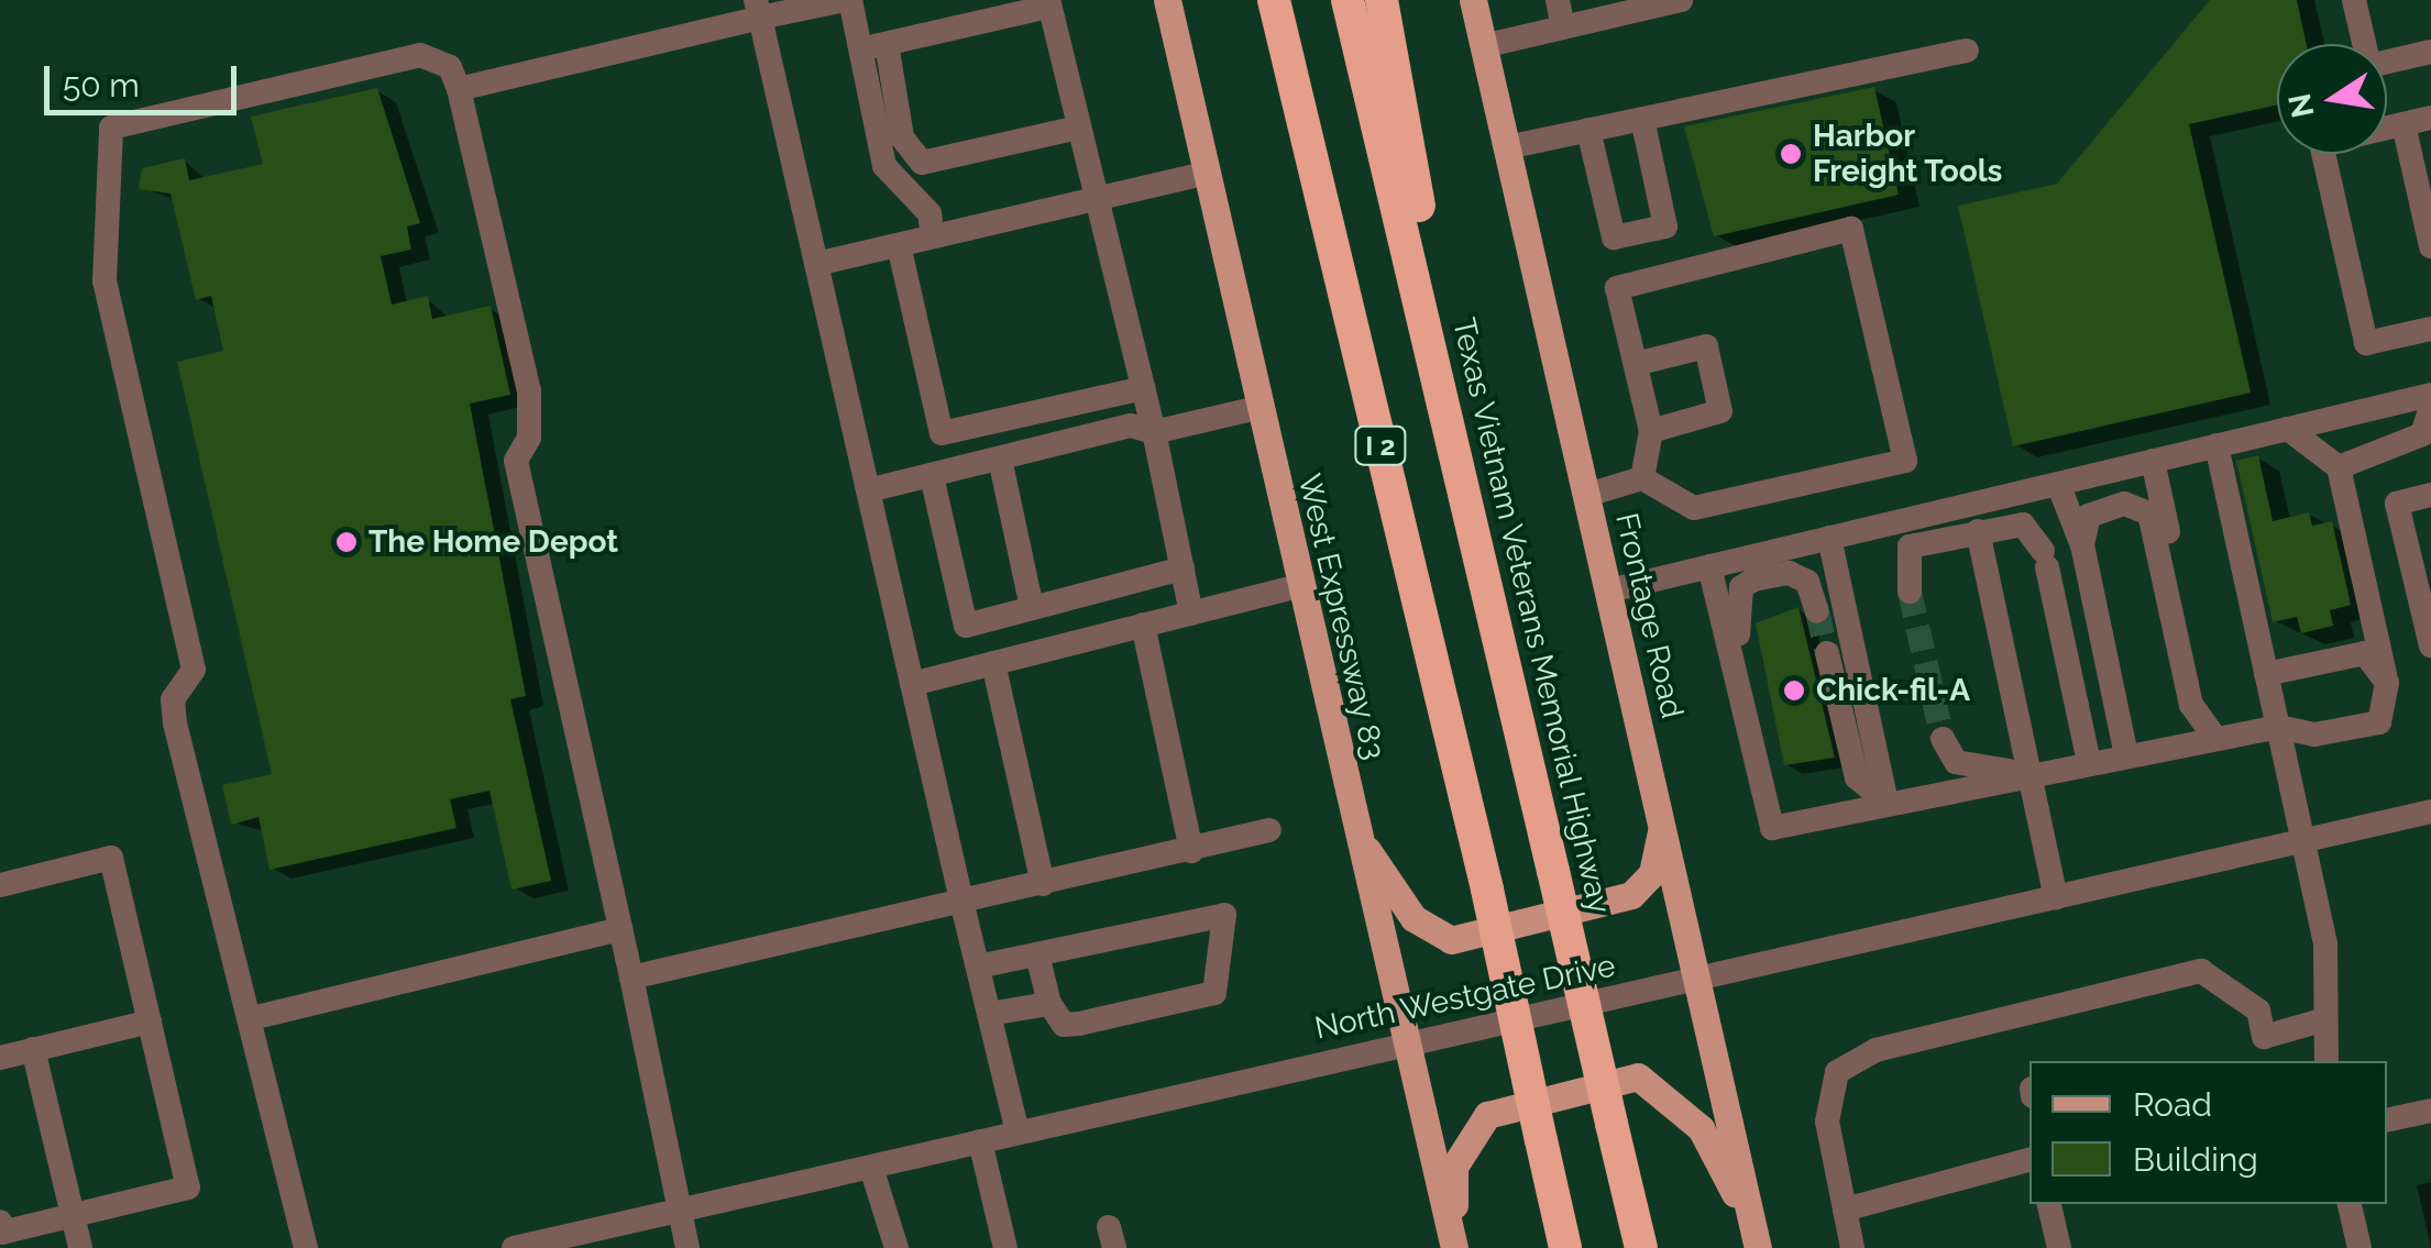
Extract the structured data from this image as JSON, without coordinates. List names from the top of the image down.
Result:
{
  "streets": {
    "highway": ["I 2", "Texas Vietnam Veterans Memorial Highway"],
    "main road": ["Frontage Road", "West Expressway 83"],
    "street": ["North Westgate Drive"]
  },
  "crossings": [
    ["Frontage Road", "North Westgate Drive"],
    ["West Expressway 83", "North Westgate Drive"]
  ],
  "places": ["Harbor Freight Tools", "The Home Depot", "Chick-fil-A"],
  "legend": ["Road", "Building"],
  "scale_bar": "50 m",
  "north": "left"
}
